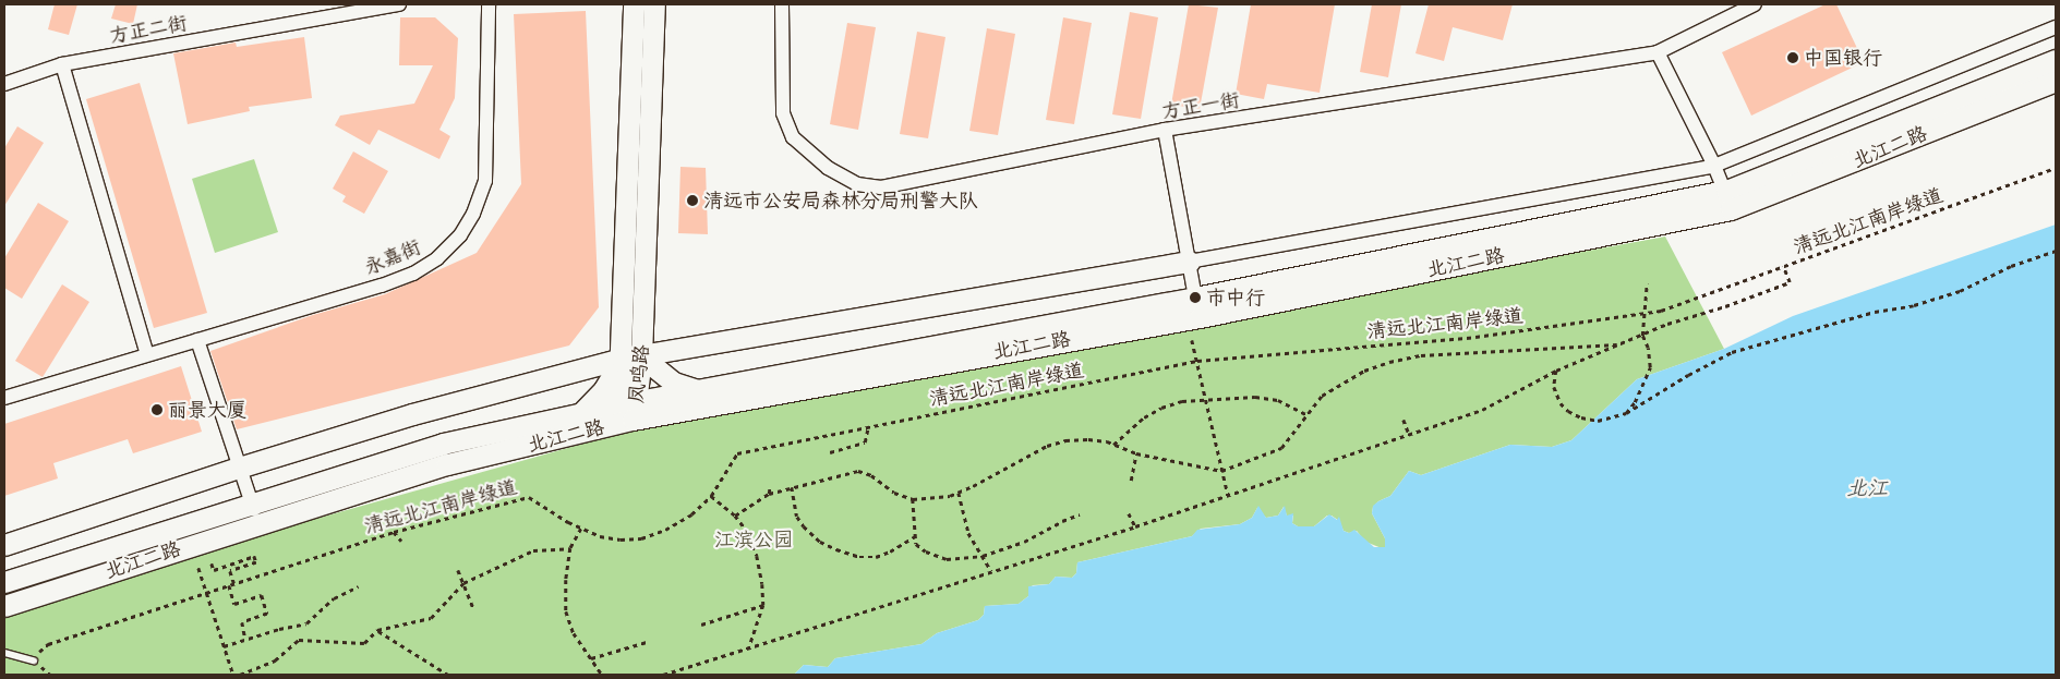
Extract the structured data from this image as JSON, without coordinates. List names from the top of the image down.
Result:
{
  "streets": {
    "main road": ["北江二路", "凤鸣路"],
    "street": ["方正二街", "方正一街", "永嘉街"],
    "path": ["清远北江南岸绿道"]
  },
  "crossings": [
    ["北江二路", "凤鸣路"]
  ],
  "water": ["北江"],
  "parks": ["江滨公园"],
  "places": [
    "中国银行",
    "清远市公安局森林分局刑警大队",
    "市中行",
    "丽景大厦"
  ]
}
